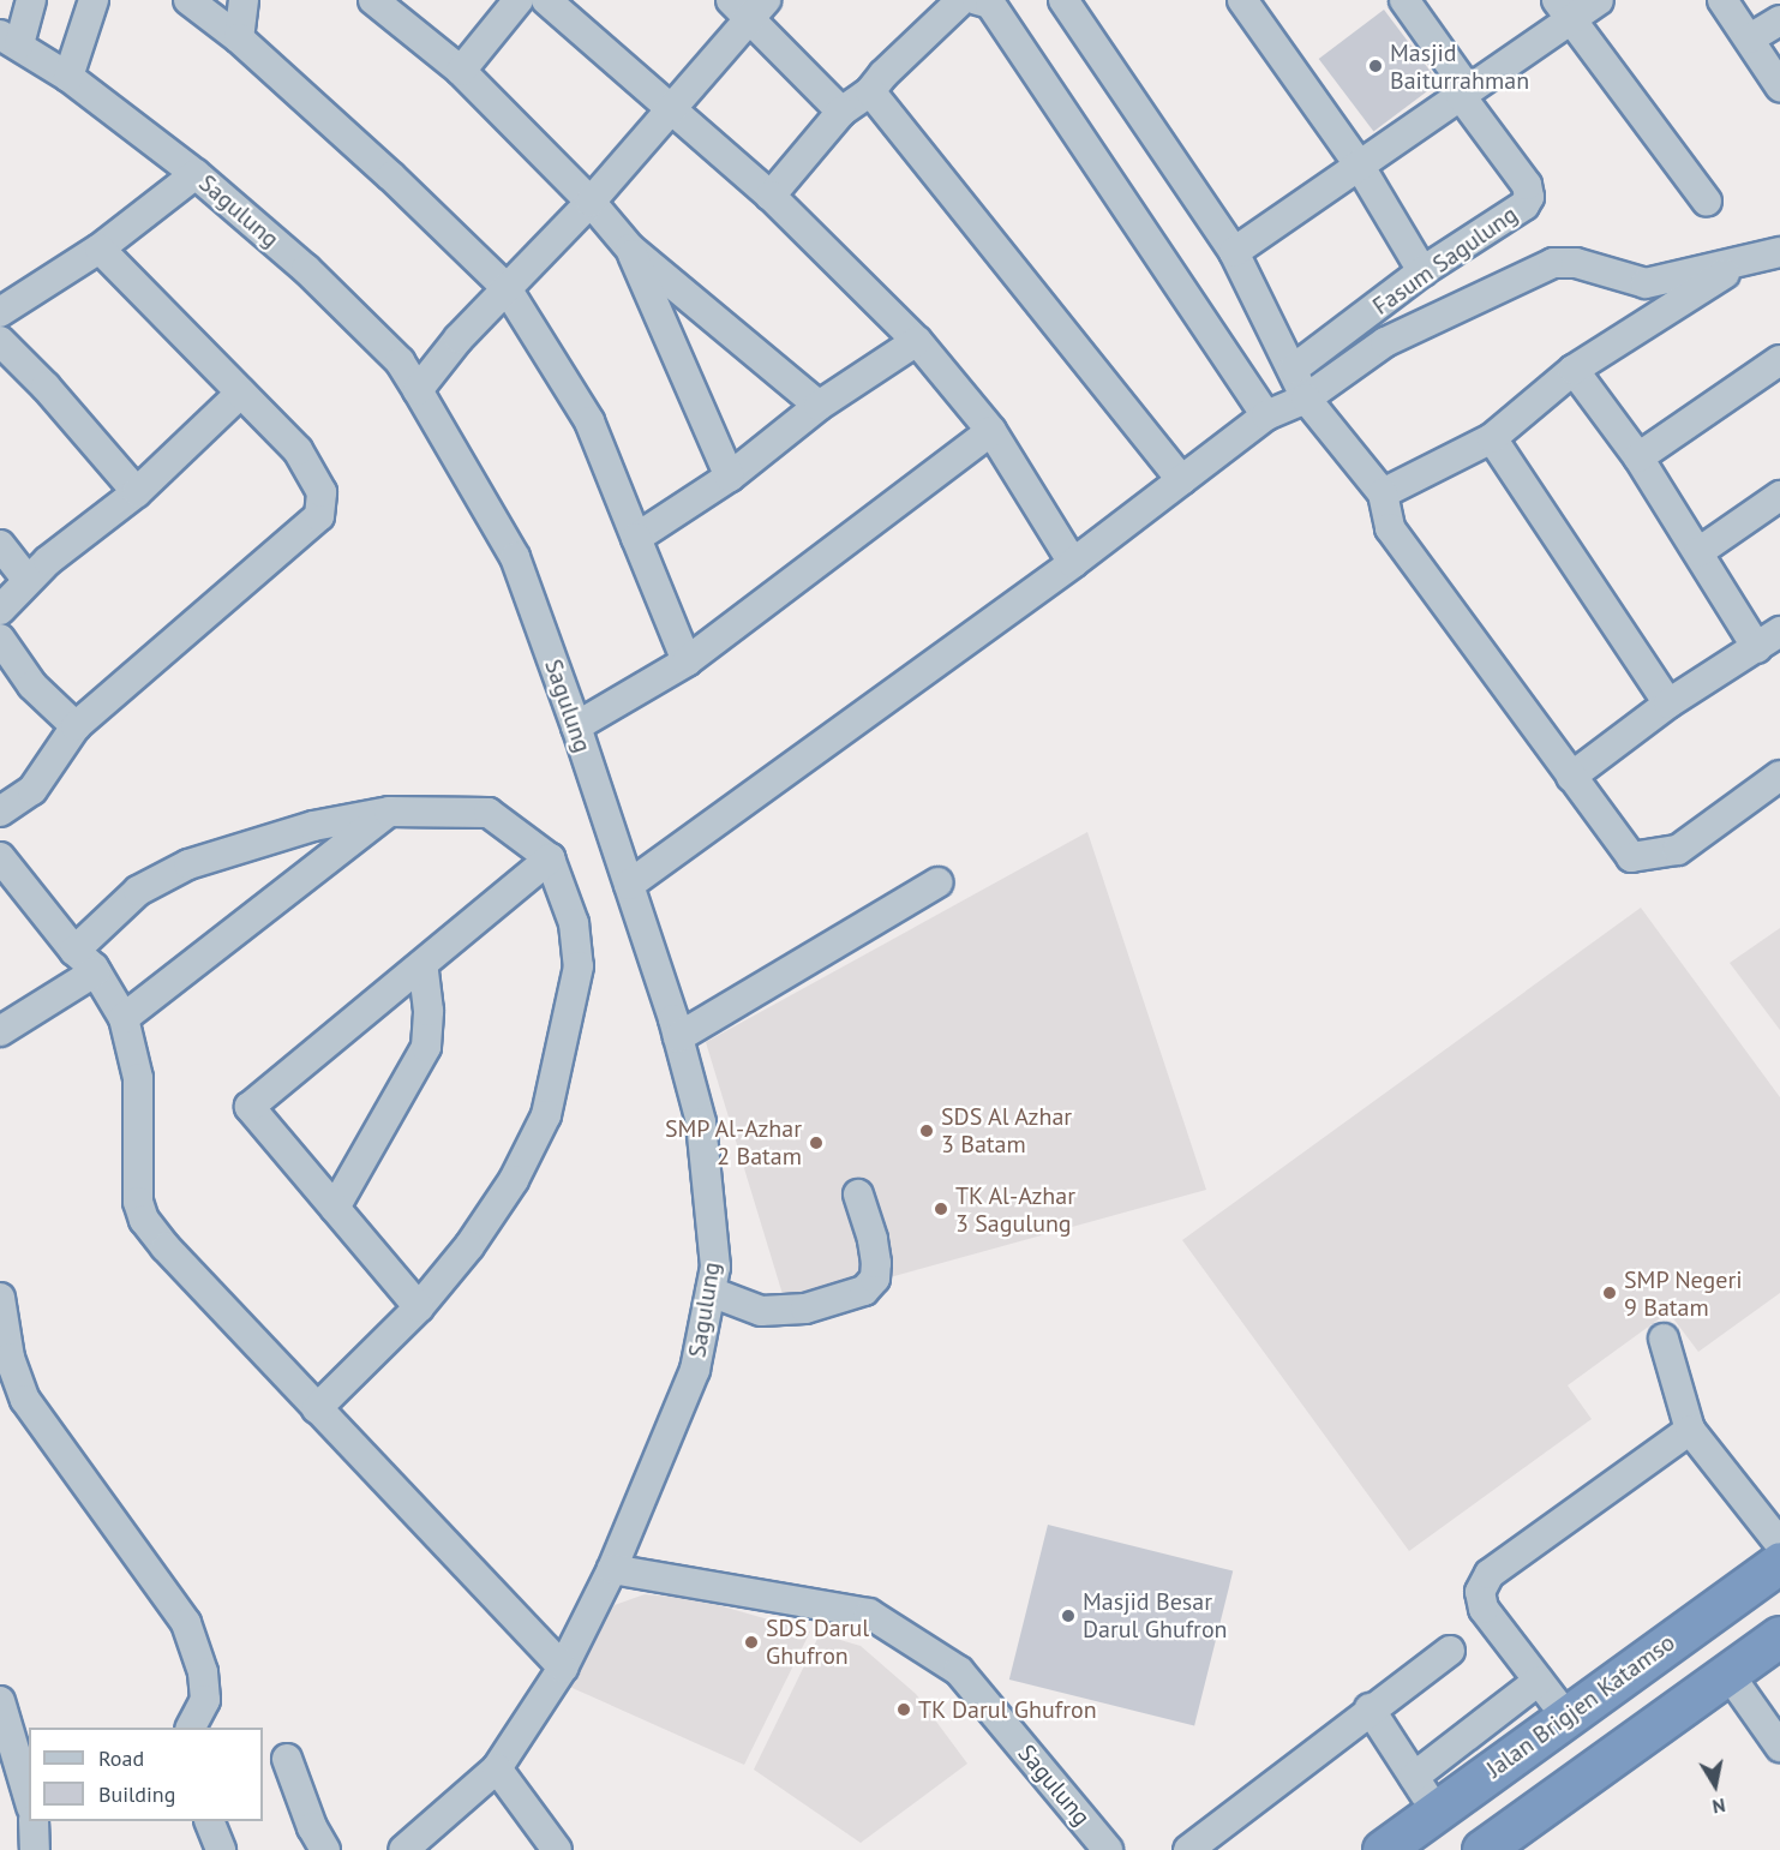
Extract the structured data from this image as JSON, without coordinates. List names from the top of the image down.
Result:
{
  "streets": {
    "highway": ["Jalan Brigjen Katamso"],
    "street": ["Sagulung", "Fasum Sagulung"]
  },
  "places": [
    "Masjid Baiturrahman",
    "SDS Al Azhar 3 Batam",
    "SMP Al-Azhar 2 Batam",
    "TK Al-Azhar 3 Sagulung",
    "SMP Negeri 9 Batam",
    "Masjid Besar Darul Ghufron",
    "SDS Darul Ghufron",
    "TK Darul Ghufron"
  ],
  "legend": ["Road", "Building"],
  "north": "bottom"
}
